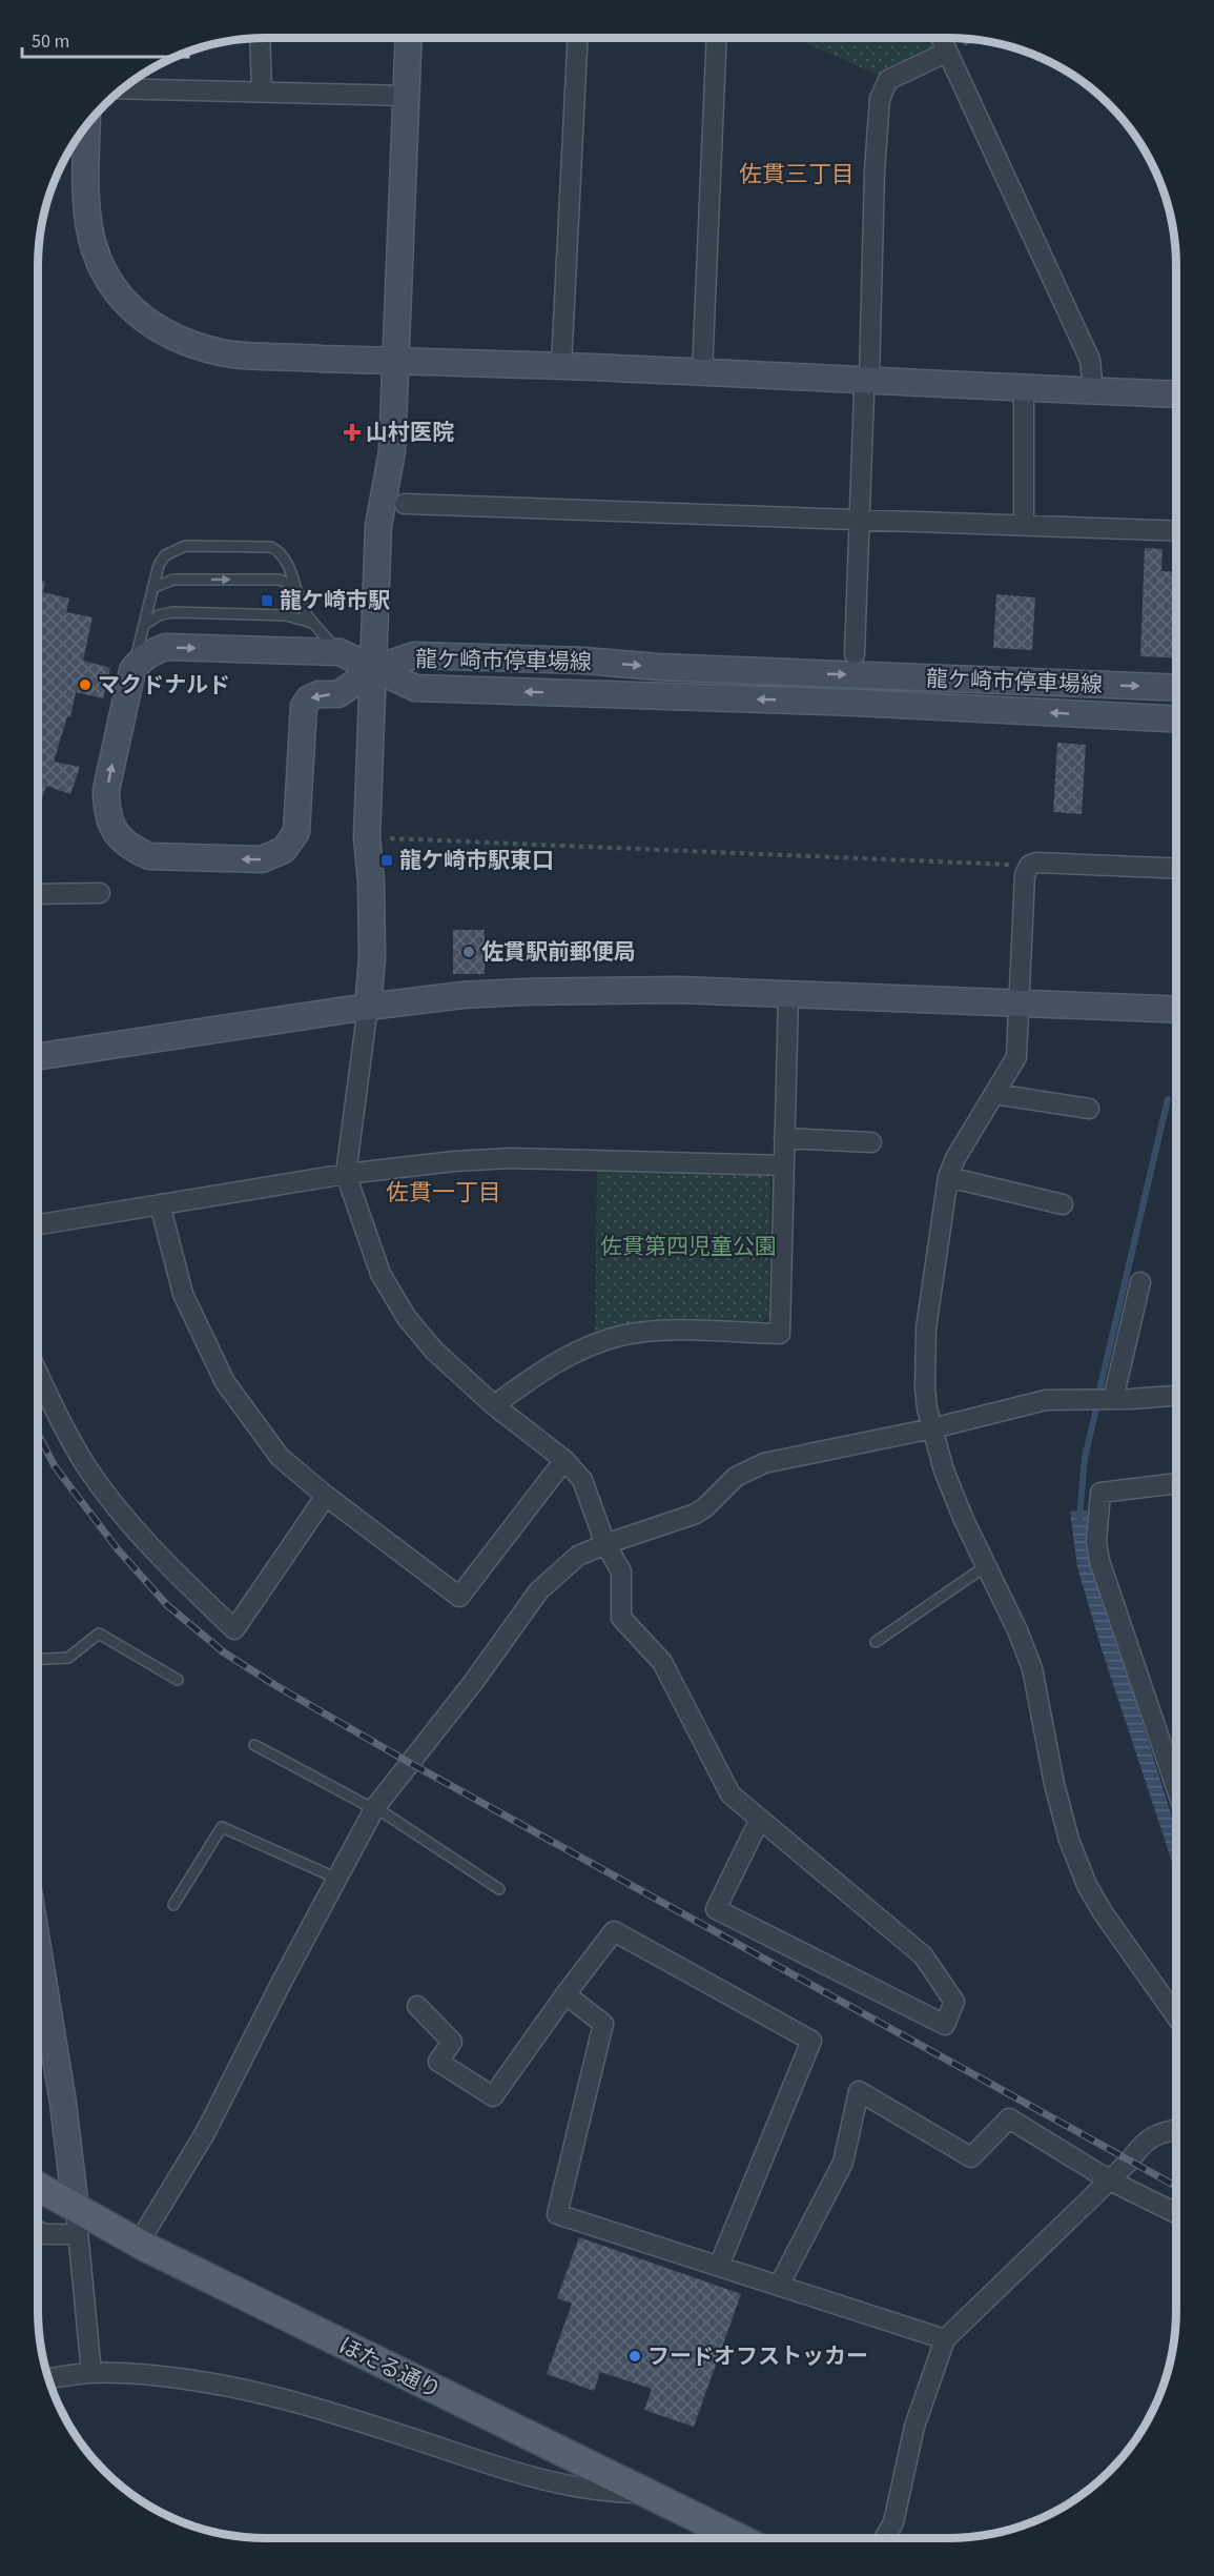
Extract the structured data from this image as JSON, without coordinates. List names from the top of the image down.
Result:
{
  "streets": {
    "main road": ["ほたる通り"],
    "street": ["龍ケ崎市停車場線"]
  },
  "districts": ["佐貫三丁目", "佐貫一丁目"],
  "parks": ["佐貫第四児童公園"],
  "places": {
    "health": ["山村医院"],
    "transit": ["龍ケ崎市駅", "龍ケ崎市駅東口"],
    "other": ["マクドナルド", "佐貫駅前郵便局", "フードオフストッカー"]
  },
  "scale_bar": "50 m"
}
